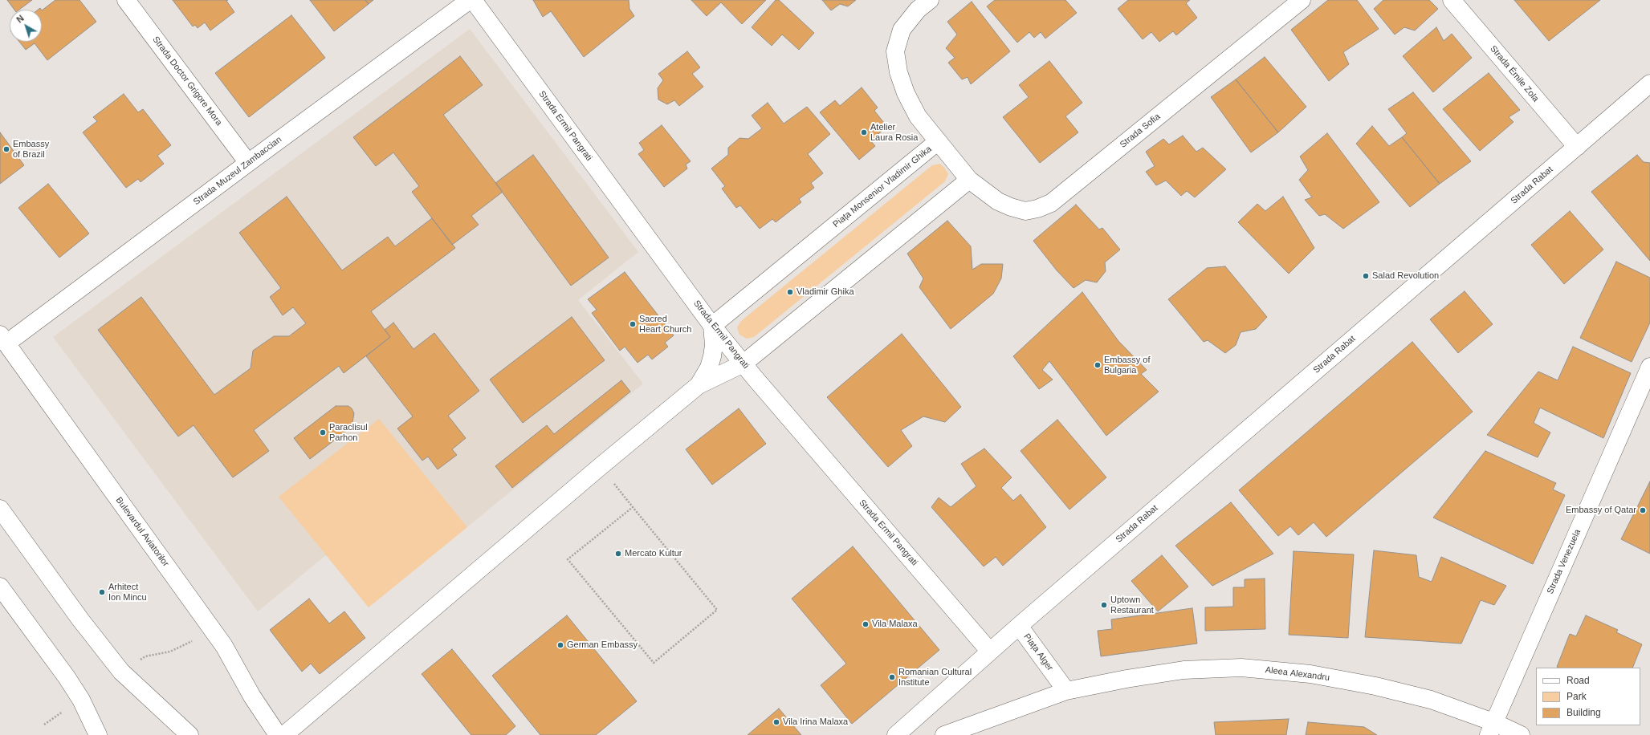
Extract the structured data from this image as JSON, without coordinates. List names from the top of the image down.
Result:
{
  "streets": {
    "street": [
      "Strada Émile Zola",
      "Strada Doctor Grigore Mora",
      "Strada Ermil Pangrati",
      "Strada Sofia",
      "Strada Muzeul Zambaccian",
      "Strada Rabat",
      "Piața Monsenior Vladimir Ghika",
      "Bulevardul Aviatorilor",
      "Strada Venezuela",
      "Piața Alger",
      "Aleea Alexandru"
    ]
  },
  "crossings": [
    ["Strada Émile Zola", "Strada Rabat"],
    ["Strada Doctor Grigore Mora", "Strada Muzeul Zambaccian"],
    ["Strada Ermil Pangrati", "Piața Monsenior Vladimir Ghika"],
    ["Strada Ermil Pangrati", "Piața Alger"],
    ["Strada Sofia", "Piața Monsenior Vladimir Ghika"],
    ["Strada Muzeul Zambaccian", "Bulevardul Aviatorilor"],
    ["Strada Rabat", "Piața Alger"],
    ["Strada Venezuela", "Aleea Alexandru"],
    ["Piața Alger", "Aleea Alexandru"]
  ],
  "places": [
    "Atelier Laura Rosia",
    "Embassy of Brazil",
    "Salad Revolution",
    "Vladimir Ghika",
    "Sacred Heart Church",
    "Embassy of Bulgaria",
    "Paraclisul Parhon",
    "Embassy of Qatar",
    "Mercato Kultur",
    "Arhitect Ion Mincu",
    "Uptown Restaurant",
    "Vila Malaxa",
    "German Embassy",
    "Romanian Cultural Institute",
    "Vila Irina Malaxa"
  ],
  "legend": ["Road", "Park", "Building"],
  "north": "top left"
}
